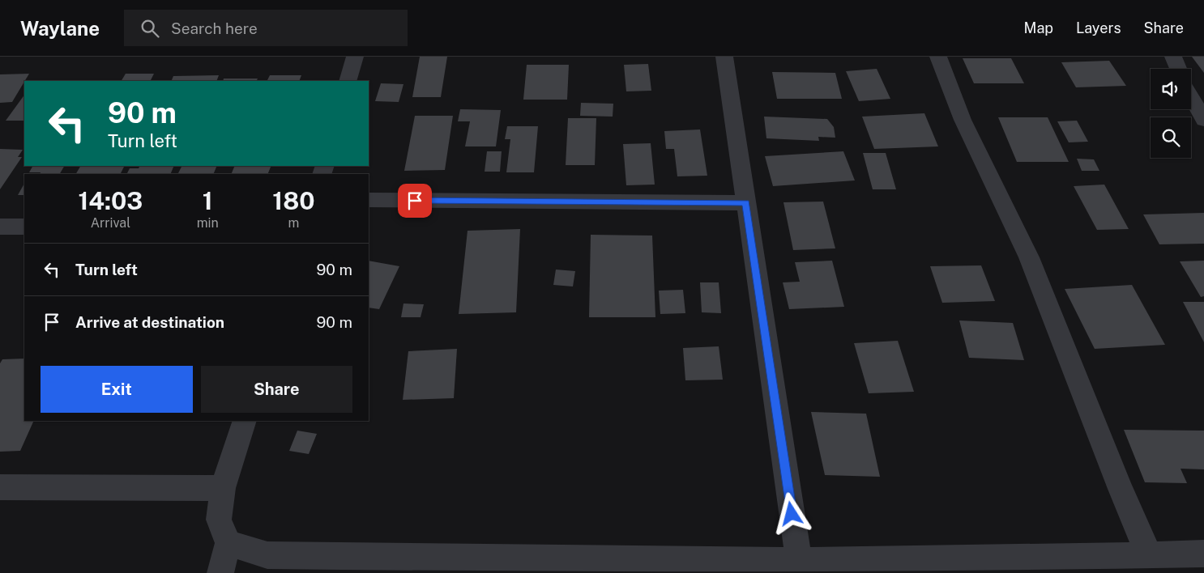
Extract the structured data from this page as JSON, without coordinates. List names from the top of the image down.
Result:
{
  "page": {
    "header": "Waylane",
    "search": "Search here",
    "nav": ["Map", "Layers", "Share"],
    "turn": ["90 m", "Turn left"],
    "eta": [
      "14:03",
      "Arrival",
      "1",
      "min",
      "180",
      "m"
    ],
    "list": [
      {
        "name": "Turn left",
        "value": "90 m"
      },
      {
        "name": "Arrive at destination",
        "value": "90 m"
      }
    ],
    "buttons": ["Exit", "Share"]
  }
}
